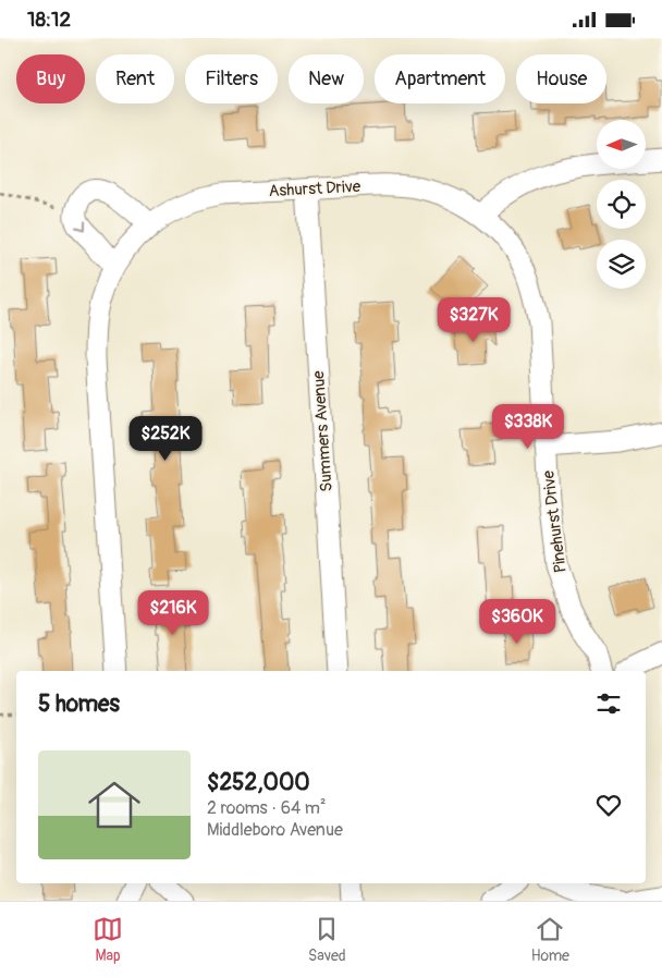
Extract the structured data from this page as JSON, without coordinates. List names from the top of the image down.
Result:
{
  "streets": {
    "street": ["Ashurst Drive", "Summers Avenue", "Pinehurst Drive"]
  },
  "crossings": [
    ["Ashurst Drive", "Summers Avenue"],
    ["Ashurst Drive", "Pinehurst Drive"]
  ],
  "north": "left",
  "page": {
    "status": "18:12",
    "chip": [
      "Buy",
      "Rent",
      "Filters",
      "New",
      "Apartment",
      "House"
    ],
    "price": [
      "$327K",
      "$338K",
      "$252K",
      "$216K",
      "$360K"
    ],
    "heading": "5 homes",
    "list": [
      {
        "name": "$252,000",
        "note": "2 rooms · 64 m² · Middleboro Avenue"
      }
    ],
    "tabs": ["Map", "Saved", "Home"]
  }
}
